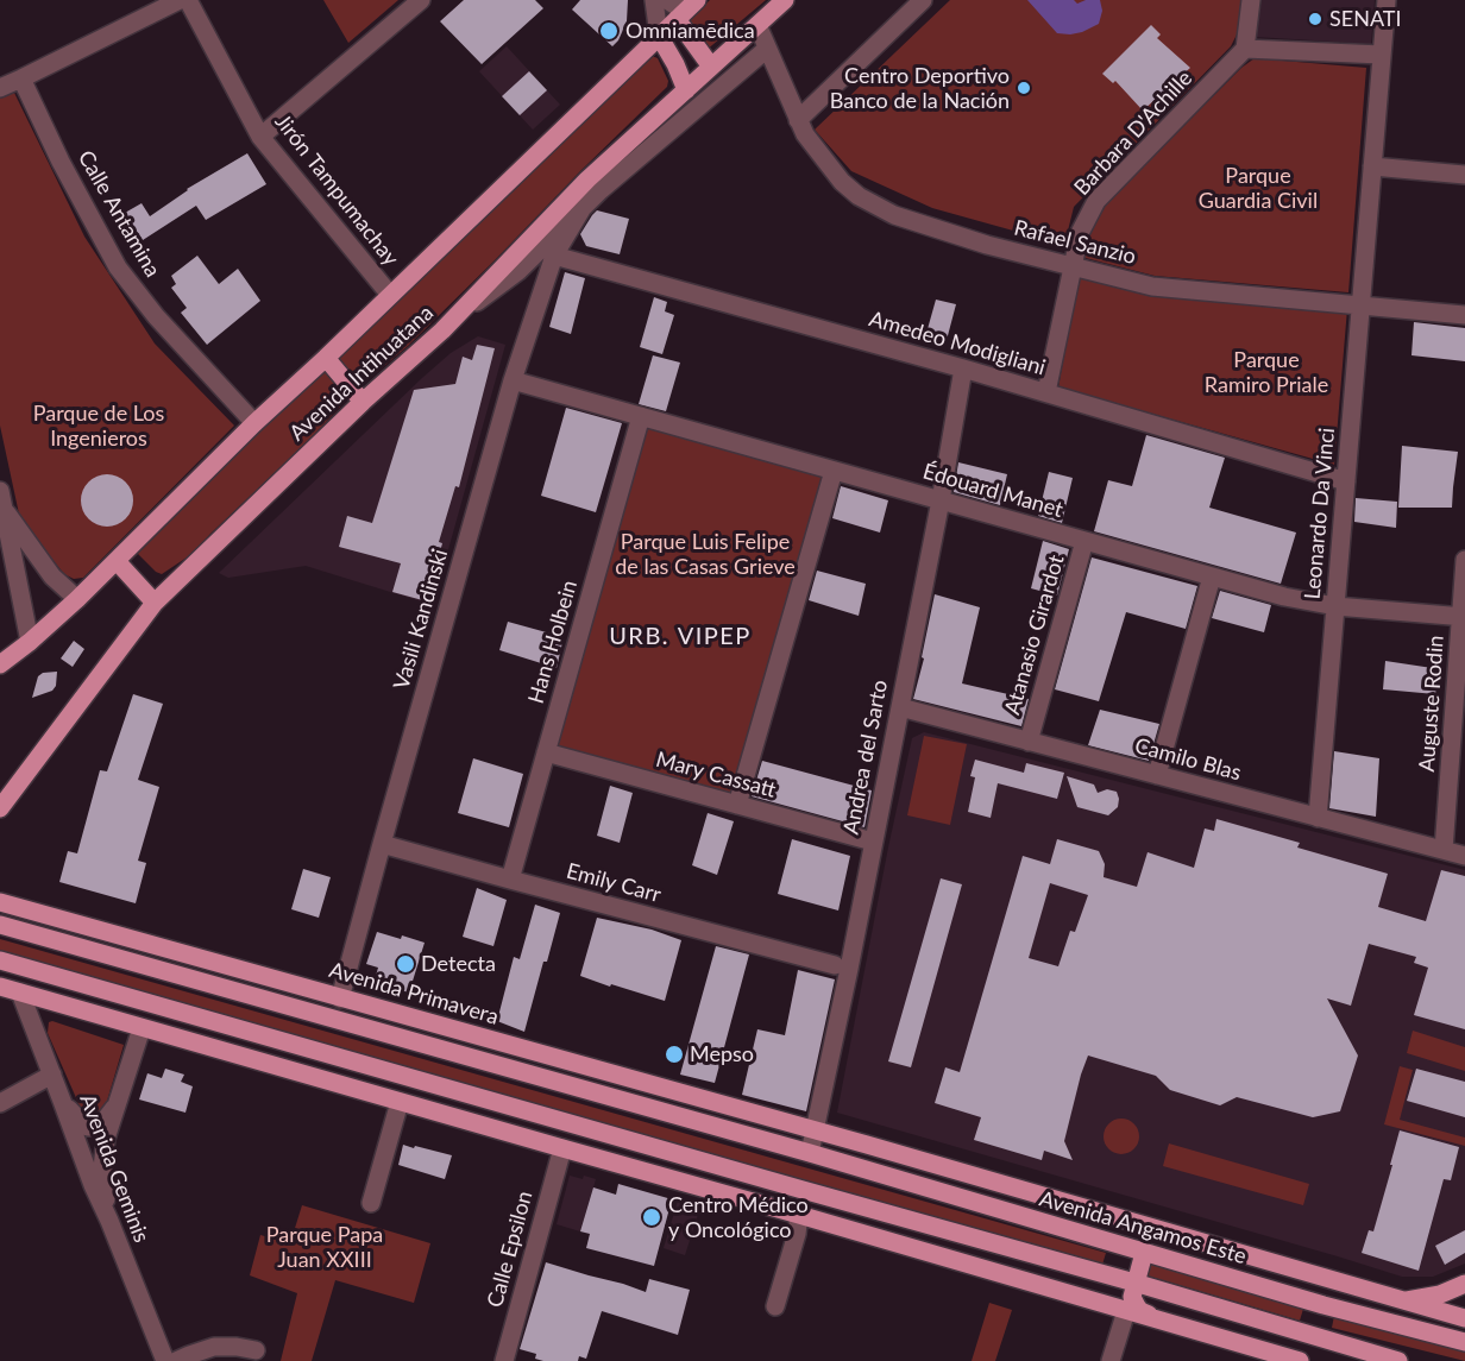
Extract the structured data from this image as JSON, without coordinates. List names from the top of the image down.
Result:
{
  "streets": {
    "main road": ["Avenida Intihuatana", "Avenida Primavera", "Avenida Angamos Este"],
    "street": [
      "Barbara D'Achille",
      "Jirón Tampumachay",
      "Calle Antamina",
      "Rafael Sanzio",
      "Amedeo Modigliani",
      "Édouard Manet",
      "Leonardo Da Vinci",
      "Vasili Kandinski",
      "Atanasio Girardot",
      "Hans Holbein",
      "Auguste Rodin",
      "Andrea del Sarto",
      "Camilo Blas",
      "Mary Cassatt",
      "Emily Carr",
      "Avenida Geminis",
      "Calle Epsilon"
    ]
  },
  "crossings": [
    ["Barbara D'Achille", "Rafael Sanzio"],
    ["Barbara D'Achille", "Amedeo Modigliani"],
    ["Jirón Tampumachay", "Avenida Intihuatana"],
    ["Calle Antamina", "Avenida Intihuatana"],
    ["Rafael Sanzio", "Avenida Intihuatana"],
    ["Rafael Sanzio", "Leonardo Da Vinci"],
    ["Amedeo Modigliani", "Leonardo Da Vinci"],
    ["Amedeo Modigliani", "Vasili Kandinski"],
    ["Amedeo Modigliani", "Andrea del Sarto"],
    ["Édouard Manet", "Leonardo Da Vinci"],
    ["Édouard Manet", "Vasili Kandinski"],
    ["Édouard Manet", "Atanasio Girardot"],
    ["Édouard Manet", "Hans Holbein"],
    ["Édouard Manet", "Auguste Rodin"],
    ["Édouard Manet", "Andrea del Sarto"],
    ["Leonardo Da Vinci", "Camilo Blas"],
    ["Vasili Kandinski", "Emily Carr"],
    ["Vasili Kandinski", "Avenida Primavera"],
    ["Atanasio Girardot", "Camilo Blas"],
    ["Hans Holbein", "Mary Cassatt"],
    ["Hans Holbein", "Emily Carr"],
    ["Auguste Rodin", "Camilo Blas"],
    ["Andrea del Sarto", "Camilo Blas"],
    ["Andrea del Sarto", "Mary Cassatt"],
    ["Andrea del Sarto", "Avenida Primavera"],
    ["Andrea del Sarto", "Avenida Angamos Este"],
    ["Avenida Primavera", "Avenida Angamos Este"]
  ],
  "districts": ["URB. VIPEP"],
  "parks": [
    "Parque Guardia Civil",
    "Parque Ramiro Priale",
    "Parque de Los Ingenieros",
    "Parque Luis Felipe de las Casas Grieve",
    "Parque Papa Juan XXIII"
  ],
  "places": [
    "SENATI",
    "Omniamēdica",
    "Centro Deportivo Banco de la Nación",
    "Detecta",
    "Mepso",
    "Centro Médico y Oncológico"
  ]
}
